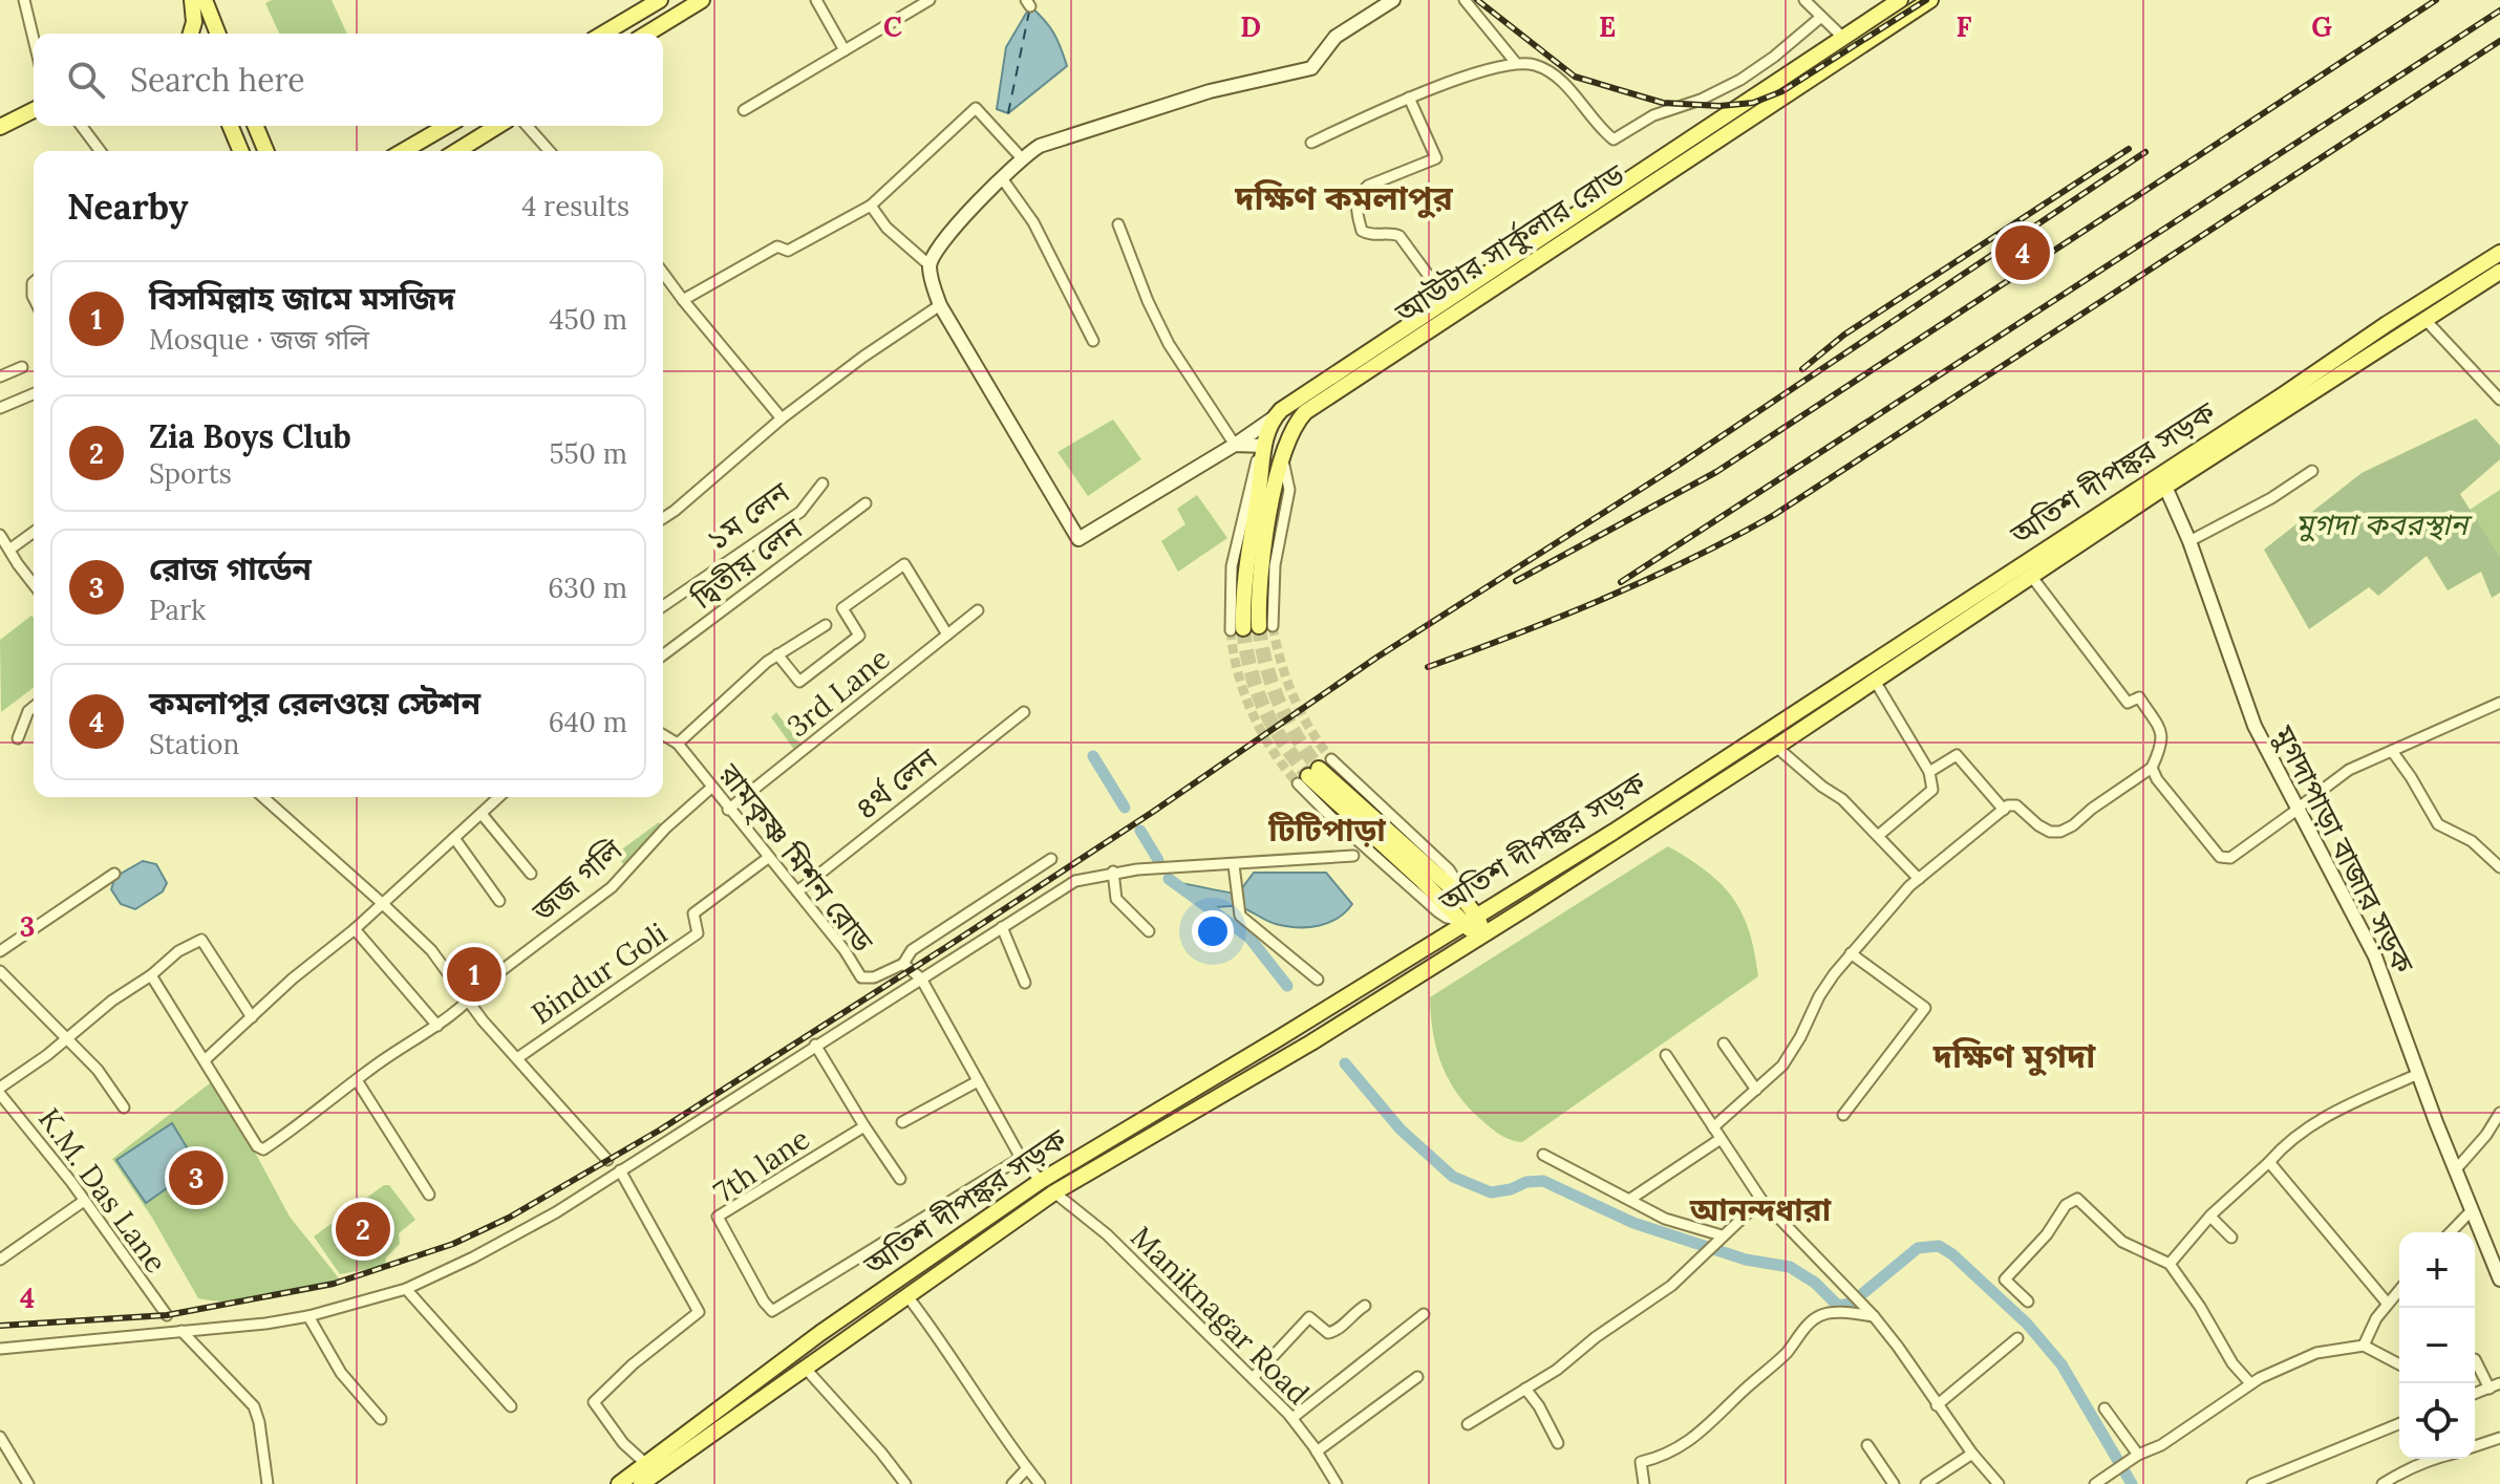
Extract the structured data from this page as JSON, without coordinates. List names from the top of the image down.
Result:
{
  "streets": {
    "main road": ["আউটার সার্কুলার রোড", "অতিশ দীপঙ্কর সড়ক"],
    "street": [
      "১ম লেন",
      "দ্বিতীয় লেন",
      "3rd Lane",
      "৪র্থ লেন",
      "মুগদাপাড়া বাজার সড়ক",
      "রামকৃষ্ণ মিশন রোড",
      "জজ গলি",
      "Bindur Goli",
      "7th lane",
      "K.M. Das Lane",
      "Maniknagar Road"
    ]
  },
  "crossings": [
    ["অতিশ দীপঙ্কর সড়ক", "মুগদাপাড়া বাজার সড়ক"],
    ["অতিশ দীপঙ্কর সড়ক", "রামকৃষ্ণ মিশন রোড"],
    ["অতিশ দীপঙ্কর সড়ক", "Maniknagar Road"],
    ["3rd Lane", "রামকৃষ্ণ মিশন রোড"],
    ["৪র্থ লেন", "রামকৃষ্ণ মিশন রোড"],
    ["রামকৃষ্ণ মিশন রোড", "জজ গলি"],
    ["রামকৃষ্ণ মিশন রোড", "Bindur Goli"],
    ["রামকৃষ্ণ মিশন রোড", "7th lane"]
  ],
  "districts": [
    "দক্ষিণ কমলাপুর",
    "টিটিপাড়া",
    "দক্ষিণ মুগদা",
    "আনন্দধারা"
  ],
  "parks": ["মুগদা কবরস্থান"],
  "page": {
    "search": "Search here",
    "heading": ["Nearby", "4 results"],
    "pins": [
      "4",
      "1",
      "3",
      "2"
    ],
    "list": [
      {
        "mark": "1",
        "name": "বিসমিল্লাহ জামে মসজিদ",
        "note": "Mosque · জজ গলি",
        "value": "450 m"
      },
      {
        "mark": "2",
        "name": "Zia Boys Club",
        "note": "Sports",
        "value": "550 m"
      },
      {
        "mark": "3",
        "name": "রোজ গার্ডেন",
        "note": "Park",
        "value": "630 m"
      },
      {
        "mark": "4",
        "name": "কমলাপুর রেলওয়ে স্টেশন",
        "note": "Station",
        "value": "640 m"
      }
    ],
    "map_buttons": ["+", "−"]
  },
  "grid": {
    "columns": [
      "C",
      "D",
      "E",
      "F",
      "G"
    ],
    "rows": ["3", "4"]
  }
}
